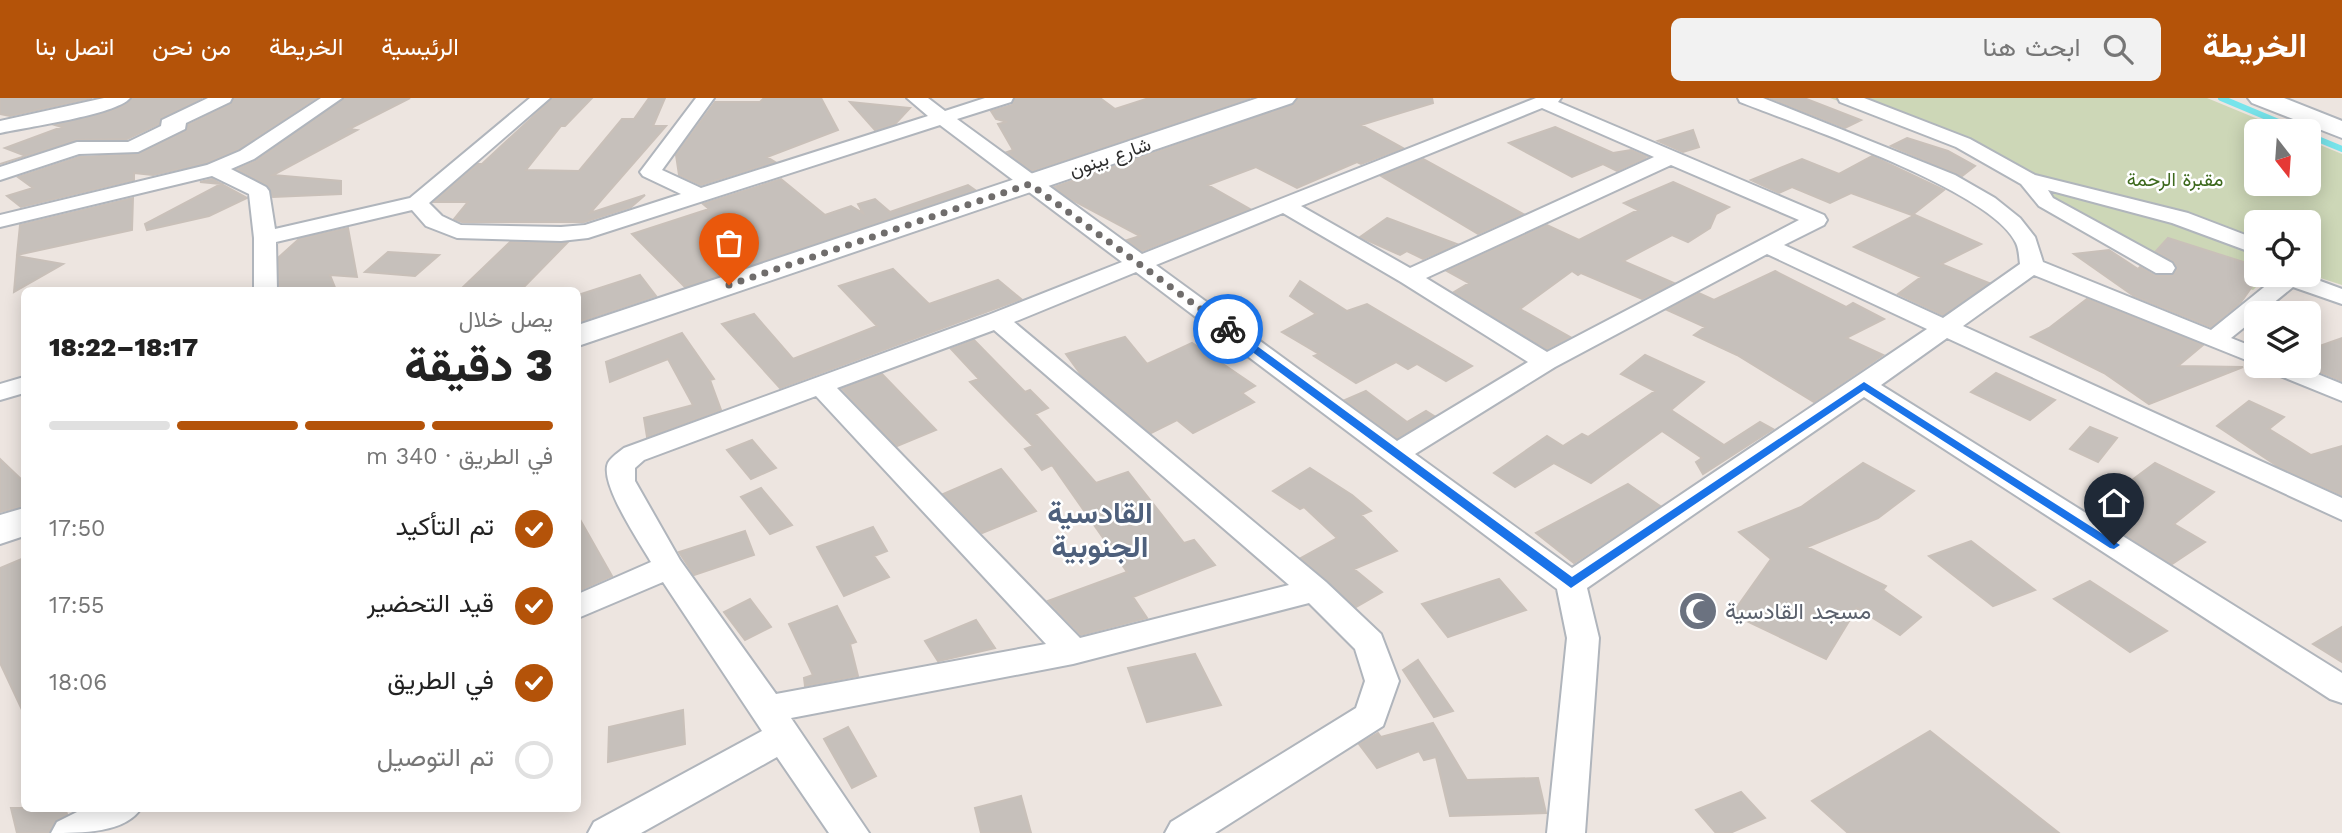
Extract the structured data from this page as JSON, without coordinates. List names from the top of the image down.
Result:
{
  "streets": {
    "street": ["شارع بينون"]
  },
  "districts": ["القادسية الجنوبية"],
  "parks": ["مقبرة الرحمة"],
  "places": {
    "mosque": ["مسجد القادسية"]
  },
  "north": "bottom",
  "page": {
    "header": "الخريطة",
    "search": "ابحث هنا",
    "nav": [
      "الرئيسية",
      "الخريطة",
      "من نحن",
      "اتصل بنا"
    ],
    "heading": ["3 دقيقة", "يصل خلال", "18:17–18:22"],
    "bar": "في الطريق · 340 m",
    "list": [
      ["تم التأكيد", "17:50"],
      ["قيد التحضير", "17:55"],
      ["في الطريق", "18:06"],
      "تم التوصيل"
    ]
  }
}
